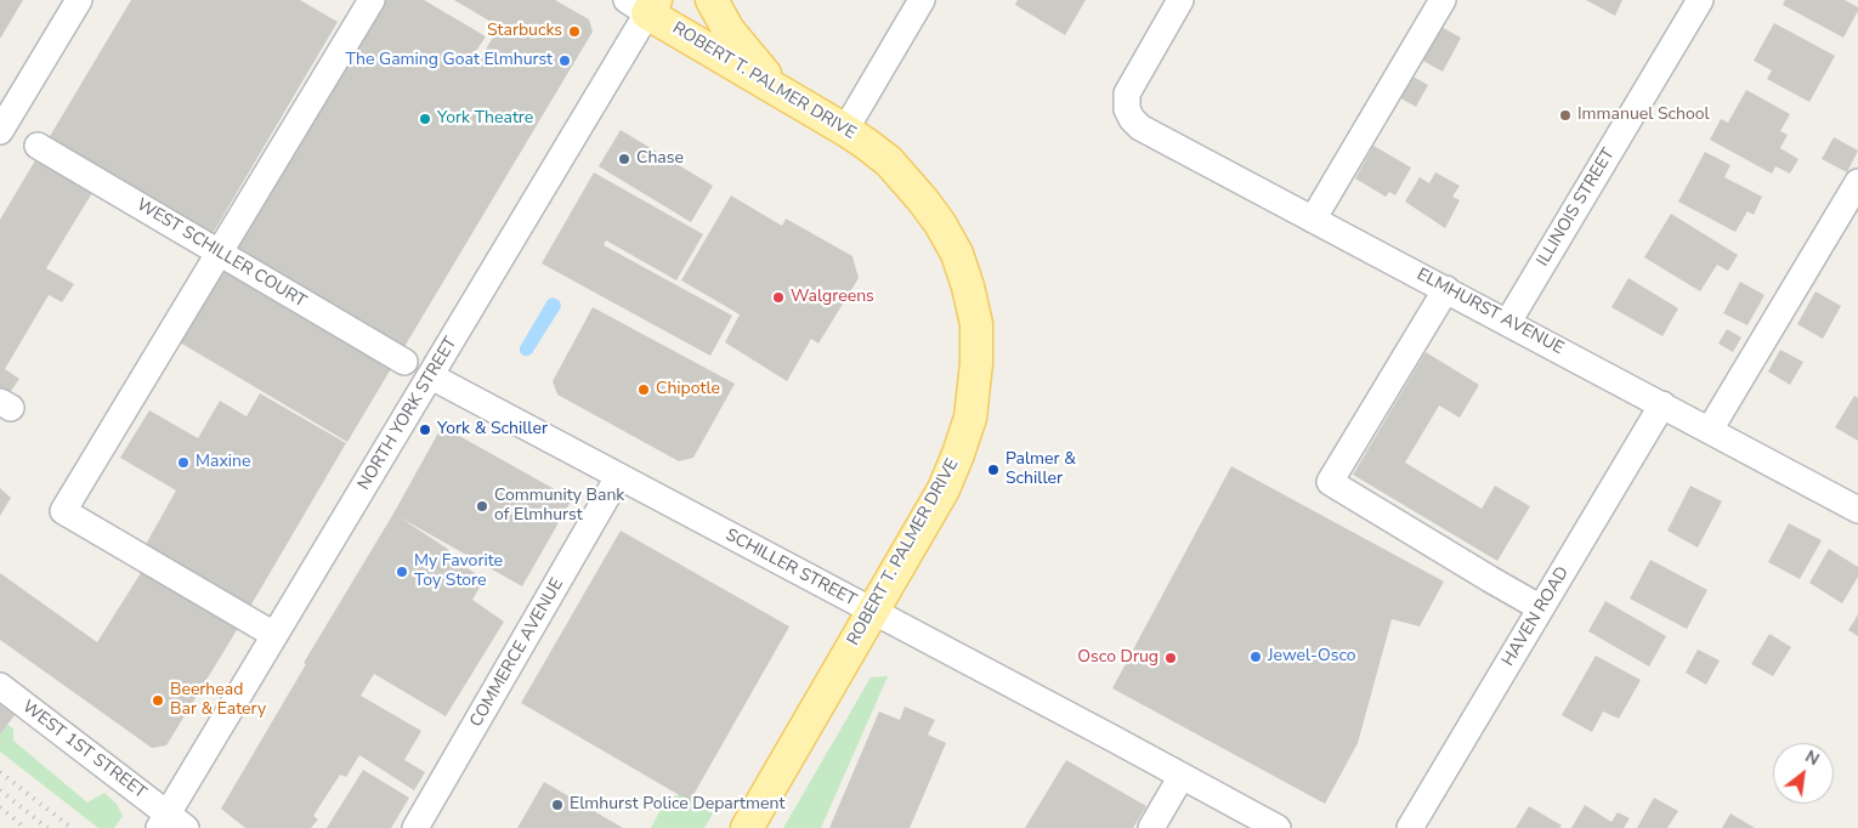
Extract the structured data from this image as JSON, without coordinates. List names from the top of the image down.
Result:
{
  "streets": {
    "main road": ["ROBERT T. PALMER DRIVE"],
    "street": [
      "ILLINOIS STREET",
      "WEST SCHILLER COURT",
      "ELMHURST AVENUE",
      "NORTH YORK STREET",
      "SCHILLER STREET",
      "HAVEN ROAD",
      "COMMERCE AVENUE",
      "WEST 1ST STREET"
    ]
  },
  "crossings": [
    ["ROBERT T. PALMER DRIVE", "NORTH YORK STREET"],
    ["ROBERT T. PALMER DRIVE", "SCHILLER STREET"],
    ["ILLINOIS STREET", "ELMHURST AVENUE"],
    ["ELMHURST AVENUE", "HAVEN ROAD"],
    ["NORTH YORK STREET", "SCHILLER STREET"],
    ["NORTH YORK STREET", "WEST 1ST STREET"],
    ["SCHILLER STREET", "COMMERCE AVENUE"]
  ],
  "places": [
    "Starbucks",
    "The Gaming Goat Elmhurst",
    "Immanuel School",
    "York Theatre",
    "Chase",
    "Walgreens",
    "Chipotle",
    "York & Schiller",
    "Maxine",
    "Palmer & Schiller",
    "Community Bank of Elmhurst",
    "My Favorite Toy Store",
    "Jewel-Osco",
    "Osco Drug",
    "Beerhead Bar & Eatery",
    "Elmhurst Police Department"
  ],
  "north": "top right"
}
